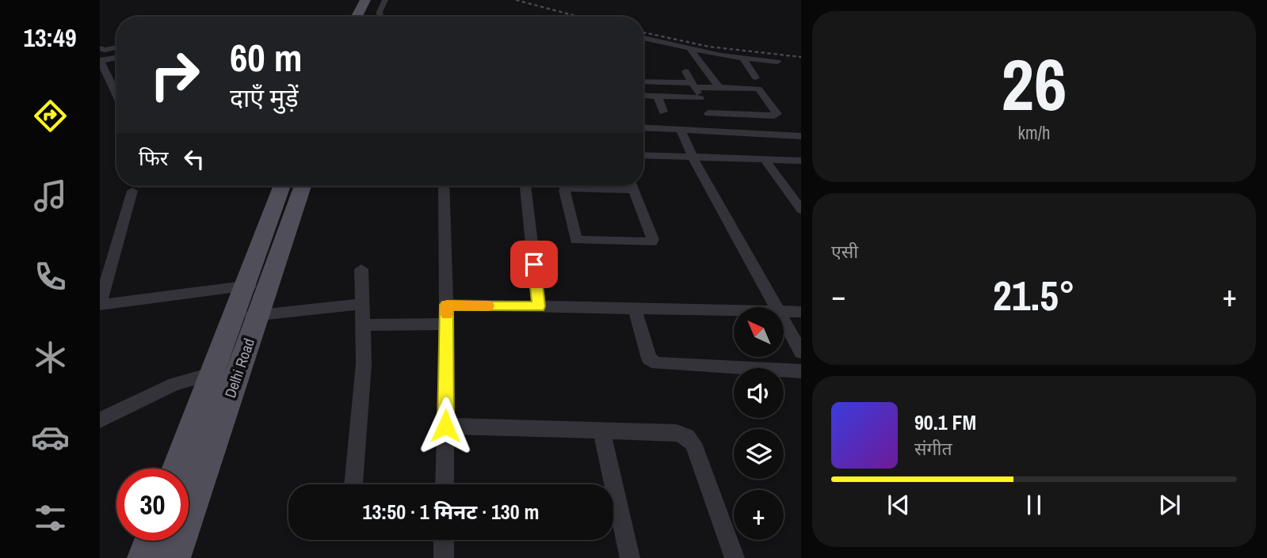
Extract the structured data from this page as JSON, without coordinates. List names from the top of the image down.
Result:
{
  "streets": {
    "main road": ["Delhi Road"]
  },
  "north": "top left",
  "page": {
    "tabs": "13:49",
    "tile": [
      ["26", "km/h"],
      "एसी"
    ],
    "turn": ["60 m", "दाएँ मुड़ें"],
    "then": "फिर",
    "heat": ["−", "21.5°", "+"],
    "map_buttons": "+",
    "song": ["90.1 FM", "संगीत"],
    "limit": "30",
    "trip": "13:50 · 1 मिनट · 130 m"
  }
}
